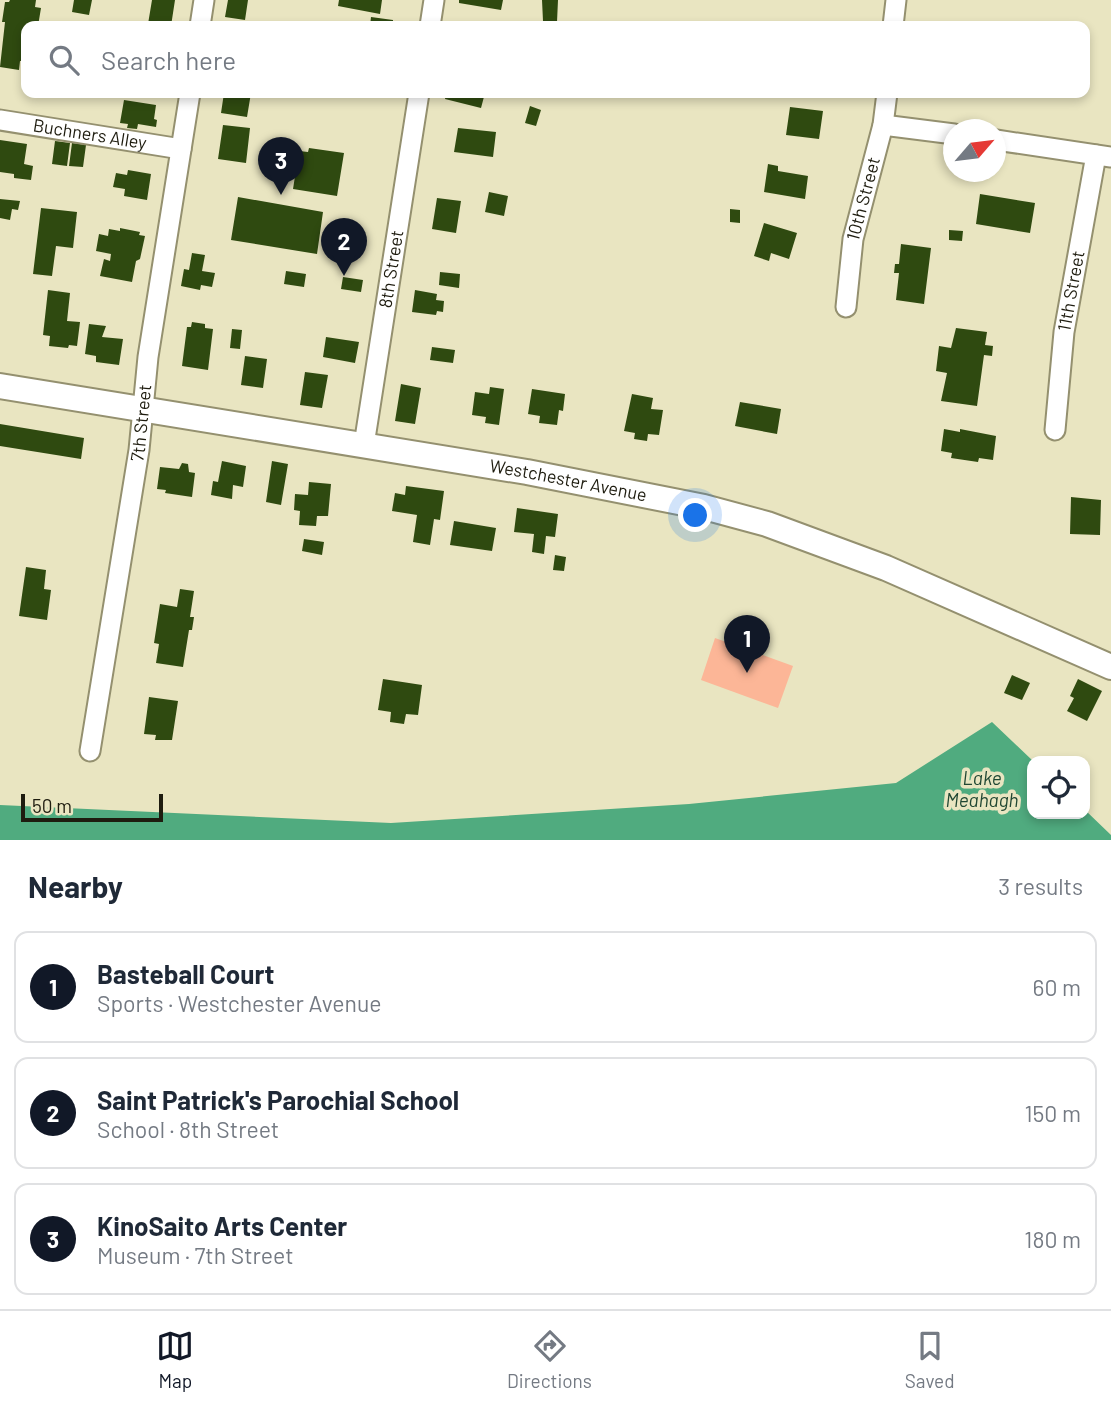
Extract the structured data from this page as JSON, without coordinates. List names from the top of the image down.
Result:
{
  "streets": {
    "street": [
      "Buchners Alley",
      "10th Street",
      "8th Street",
      "11th Street",
      "7th Street",
      "Westchester Avenue"
    ]
  },
  "crossings": [
    ["Buchners Alley", "7th Street"],
    ["8th Street", "Westchester Avenue"],
    ["7th Street", "Westchester Avenue"]
  ],
  "water": ["Lake Meahagh"],
  "scale_bar": "50 m",
  "north": "top right",
  "page": {
    "search": "Search here",
    "pins": ["3", "2", "1"],
    "scale": "50 m",
    "heading": ["Nearby", "3 results"],
    "list": [
      {
        "mark": "1",
        "name": "Basteball Court",
        "note": "Sports · Westchester Avenue",
        "value": "60 m"
      },
      {
        "mark": "2",
        "name": "Saint Patrick's Parochial School",
        "note": "School · 8th Street",
        "value": "150 m"
      },
      {
        "mark": "3",
        "name": "KinoSaito Arts Center",
        "note": "Museum · 7th Street",
        "value": "180 m"
      }
    ],
    "nav": ["Map", "Directions", "Saved"]
  }
}
